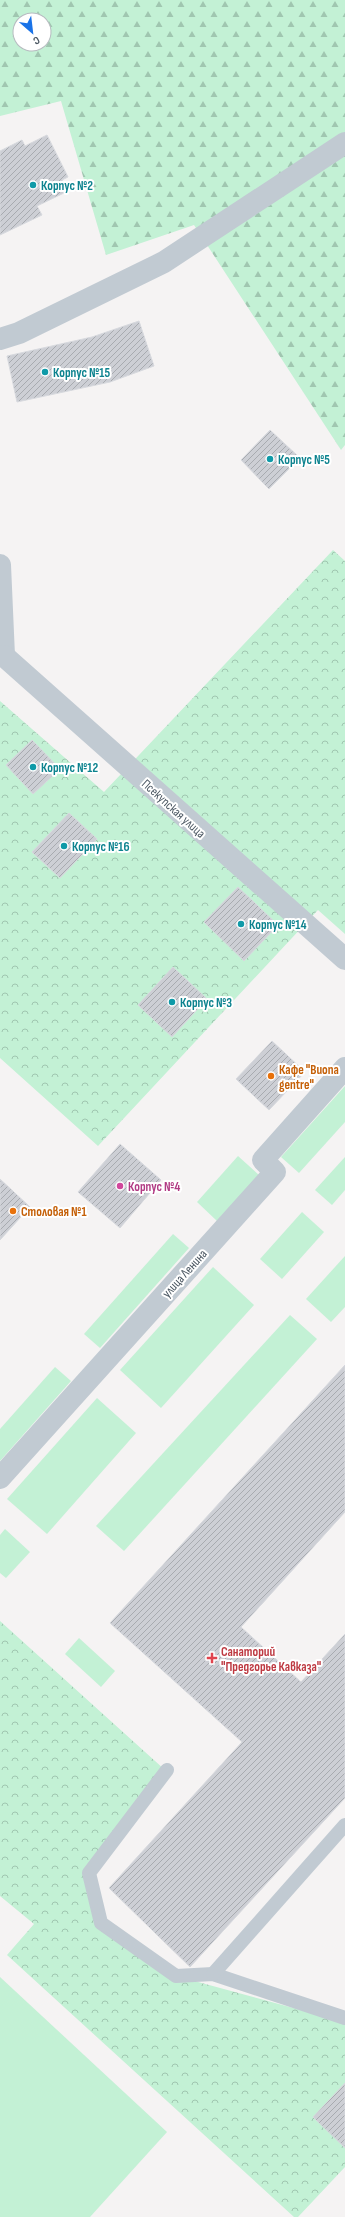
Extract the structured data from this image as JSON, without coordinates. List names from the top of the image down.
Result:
{
  "streets": {
    "street": ["Псекупская улица", "улица Ленина"]
  },
  "places": {
    "other": [
      "Корпус №2",
      "Корпус №15",
      "Корпус №5",
      "Корпус №12",
      "Корпус №16",
      "Корпус №14",
      "Корпус №3",
      "Кафе \"Buona gentre\"",
      "Корпус №4",
      "Столовая №1"
    ],
    "health": ["Санаторий \"Предгорье Кавказа\""]
  },
  "north": "bottom right"
}
